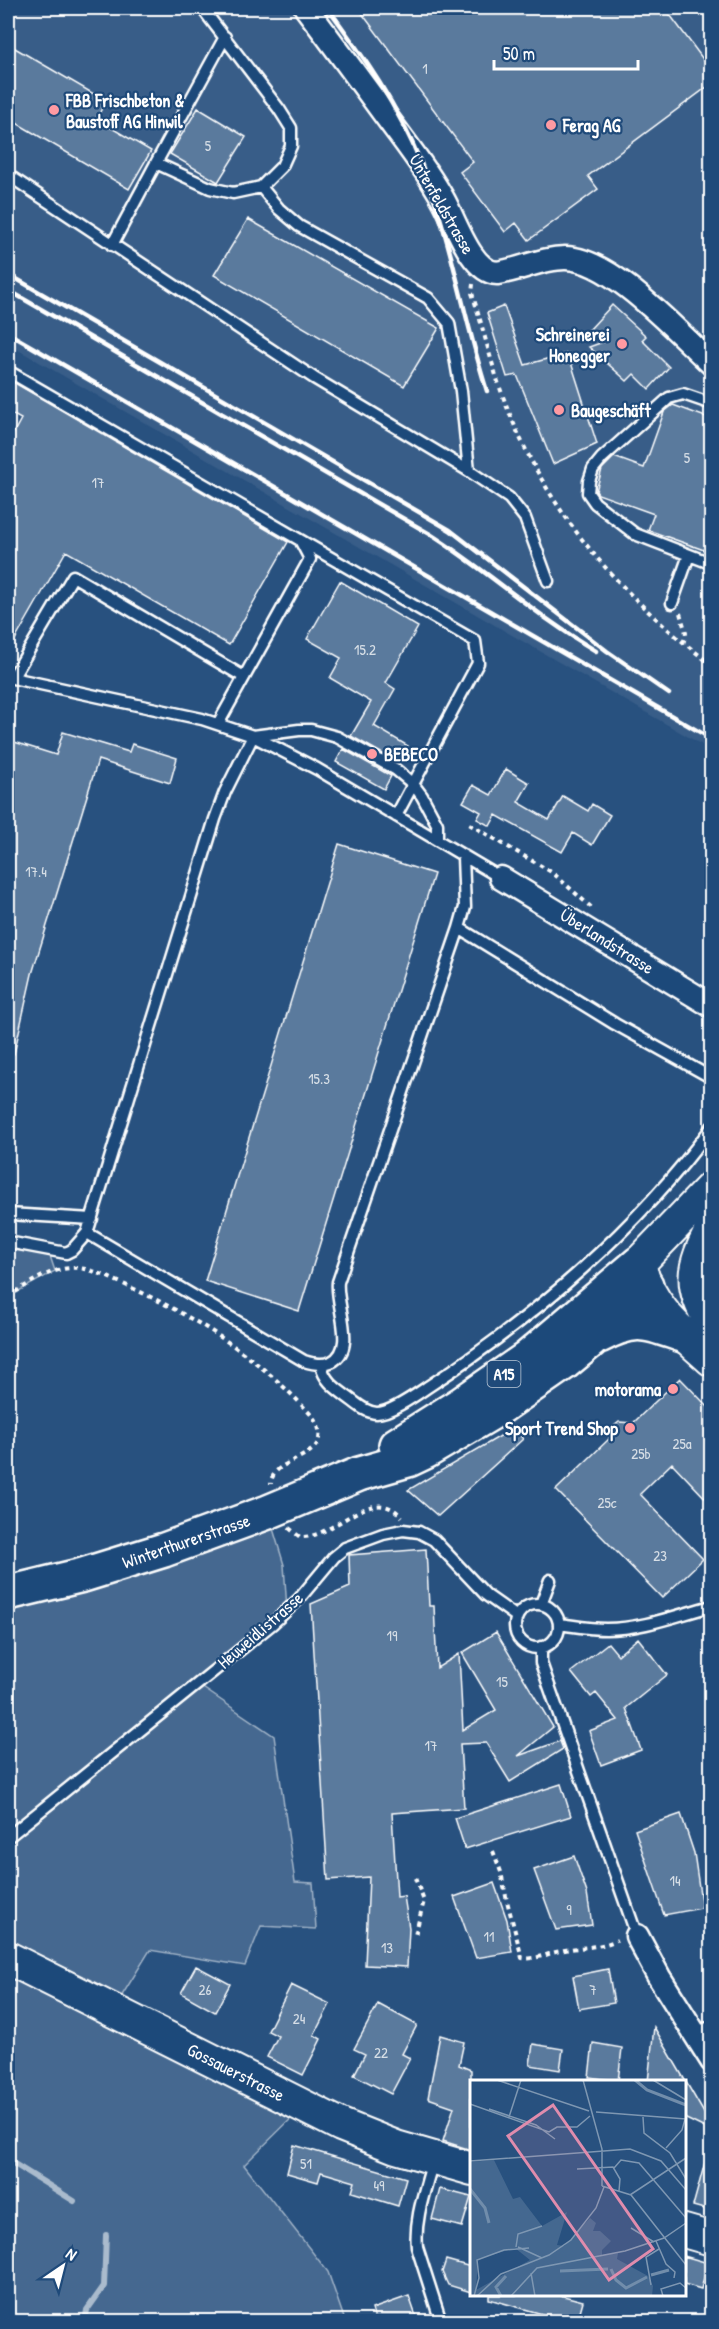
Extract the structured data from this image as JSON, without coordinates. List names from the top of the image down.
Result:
{
  "streets": {
    "highway": ["A15", "Winterthurerstrasse"],
    "street": ["Unterfeldstrasse", "Überlandstrasse", "Gossauerstrasse"],
    "lane": ["Heuweidlistrasse"]
  },
  "crossings": [
    ["A15", "Winterthurerstrasse"]
  ],
  "places": [
    "FBB Frischbeton & Baustoff AG Hinwil",
    "Ferag AG",
    "Schreinerei Honegger",
    "Baugeschäft",
    "BEBECO",
    "motorama",
    "Sport Trend Shop"
  ],
  "house_numbers": [
    "1",
    "5",
    "5",
    "17",
    "15.2",
    "17.4",
    "15.3",
    "25a",
    "25b",
    "25c",
    "23",
    "19",
    "15",
    "17",
    "14",
    "9",
    "11",
    "13",
    "26",
    "7",
    "24",
    "22",
    "51",
    "49"
  ],
  "scale_bar": "50 m",
  "north": "top right"
}
